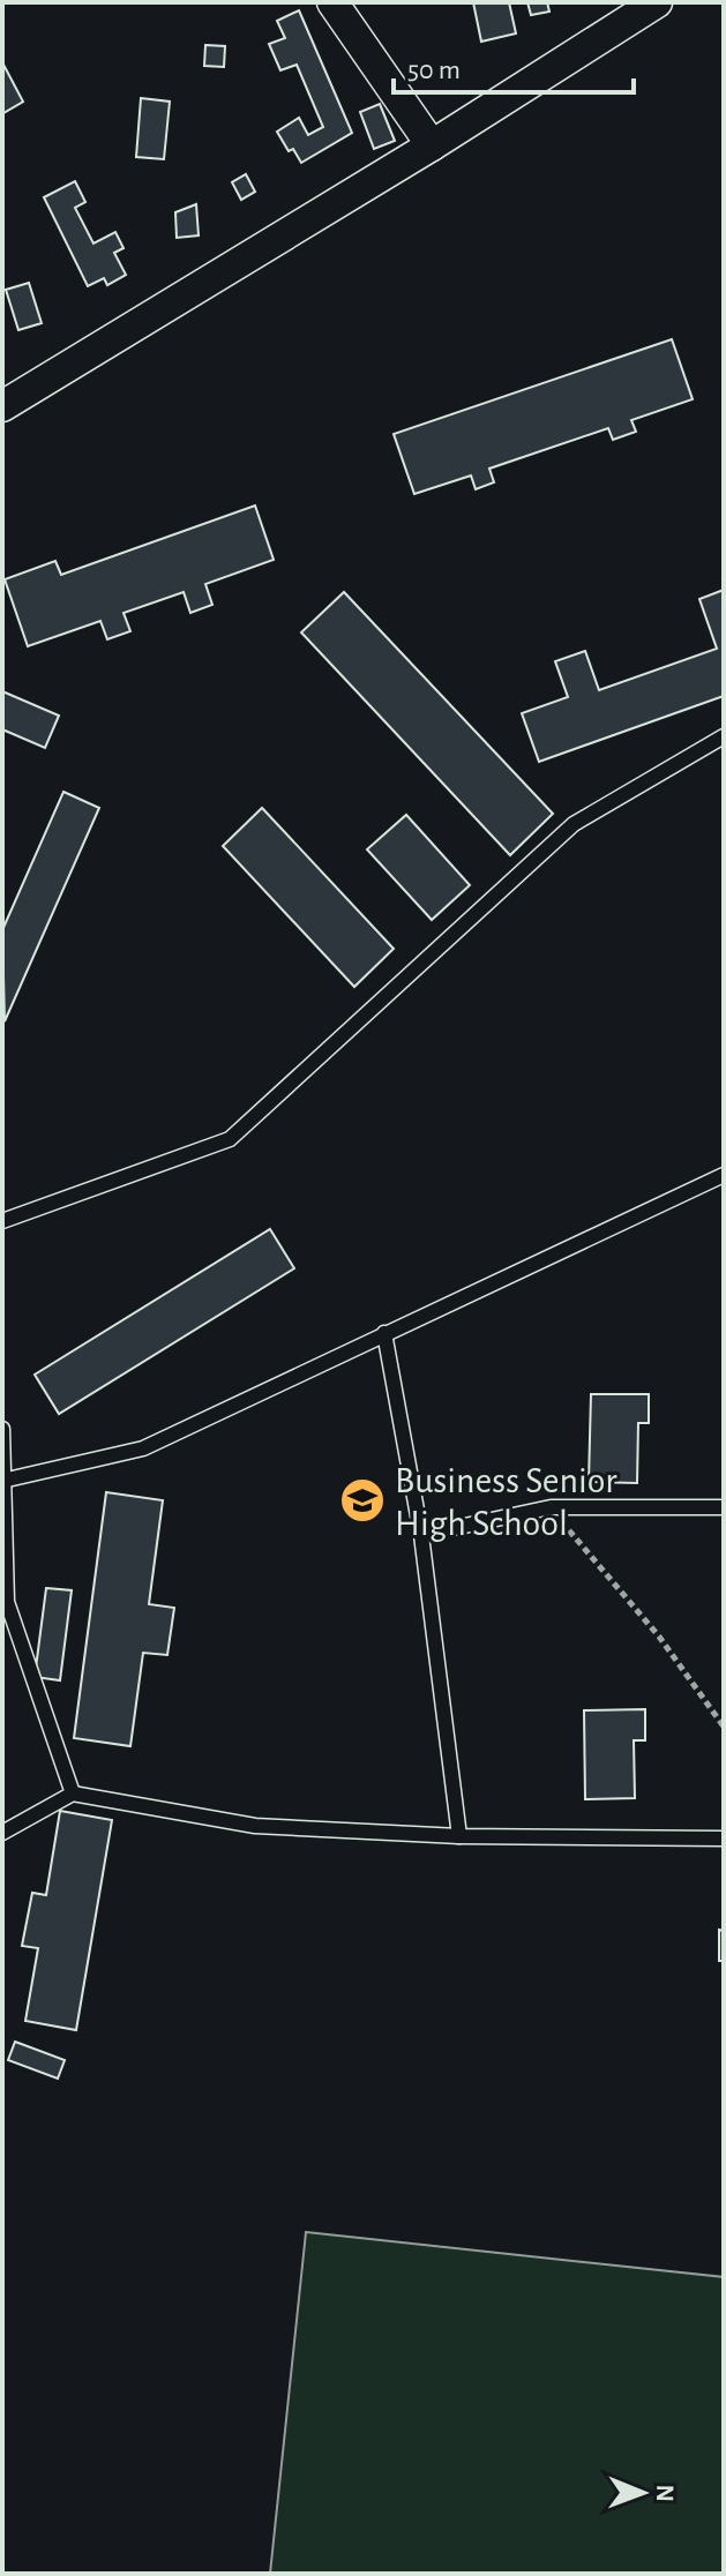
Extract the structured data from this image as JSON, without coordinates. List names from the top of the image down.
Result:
{
  "places": {
    "school or university": ["Business Senior High School"]
  },
  "scale_bar": "50 m",
  "north": "right"
}
